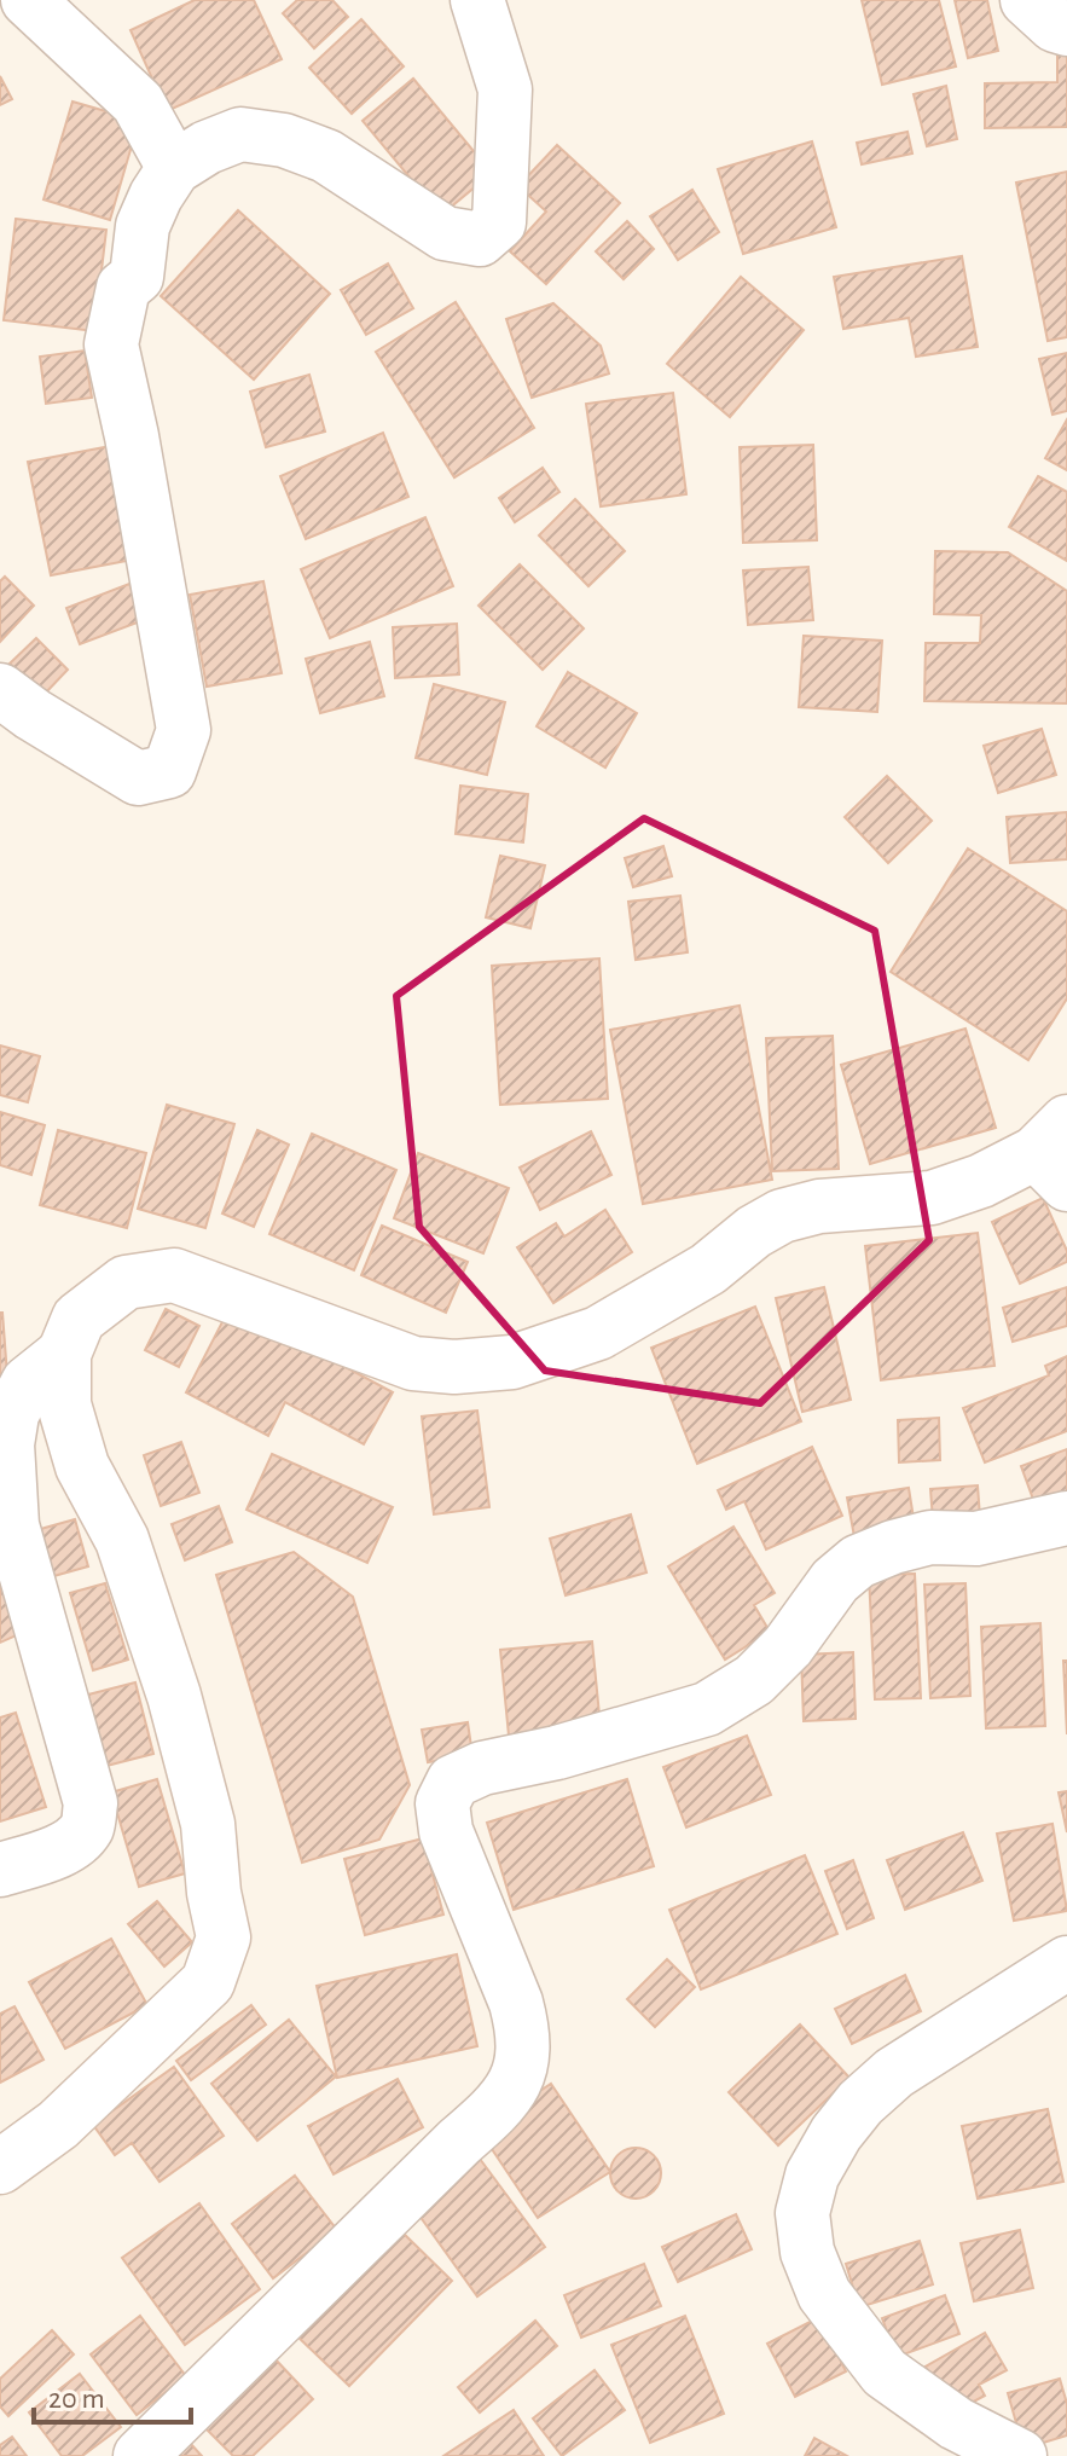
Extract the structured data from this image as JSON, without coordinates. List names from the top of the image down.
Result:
{
  "scale_bar": "20 m"
}
